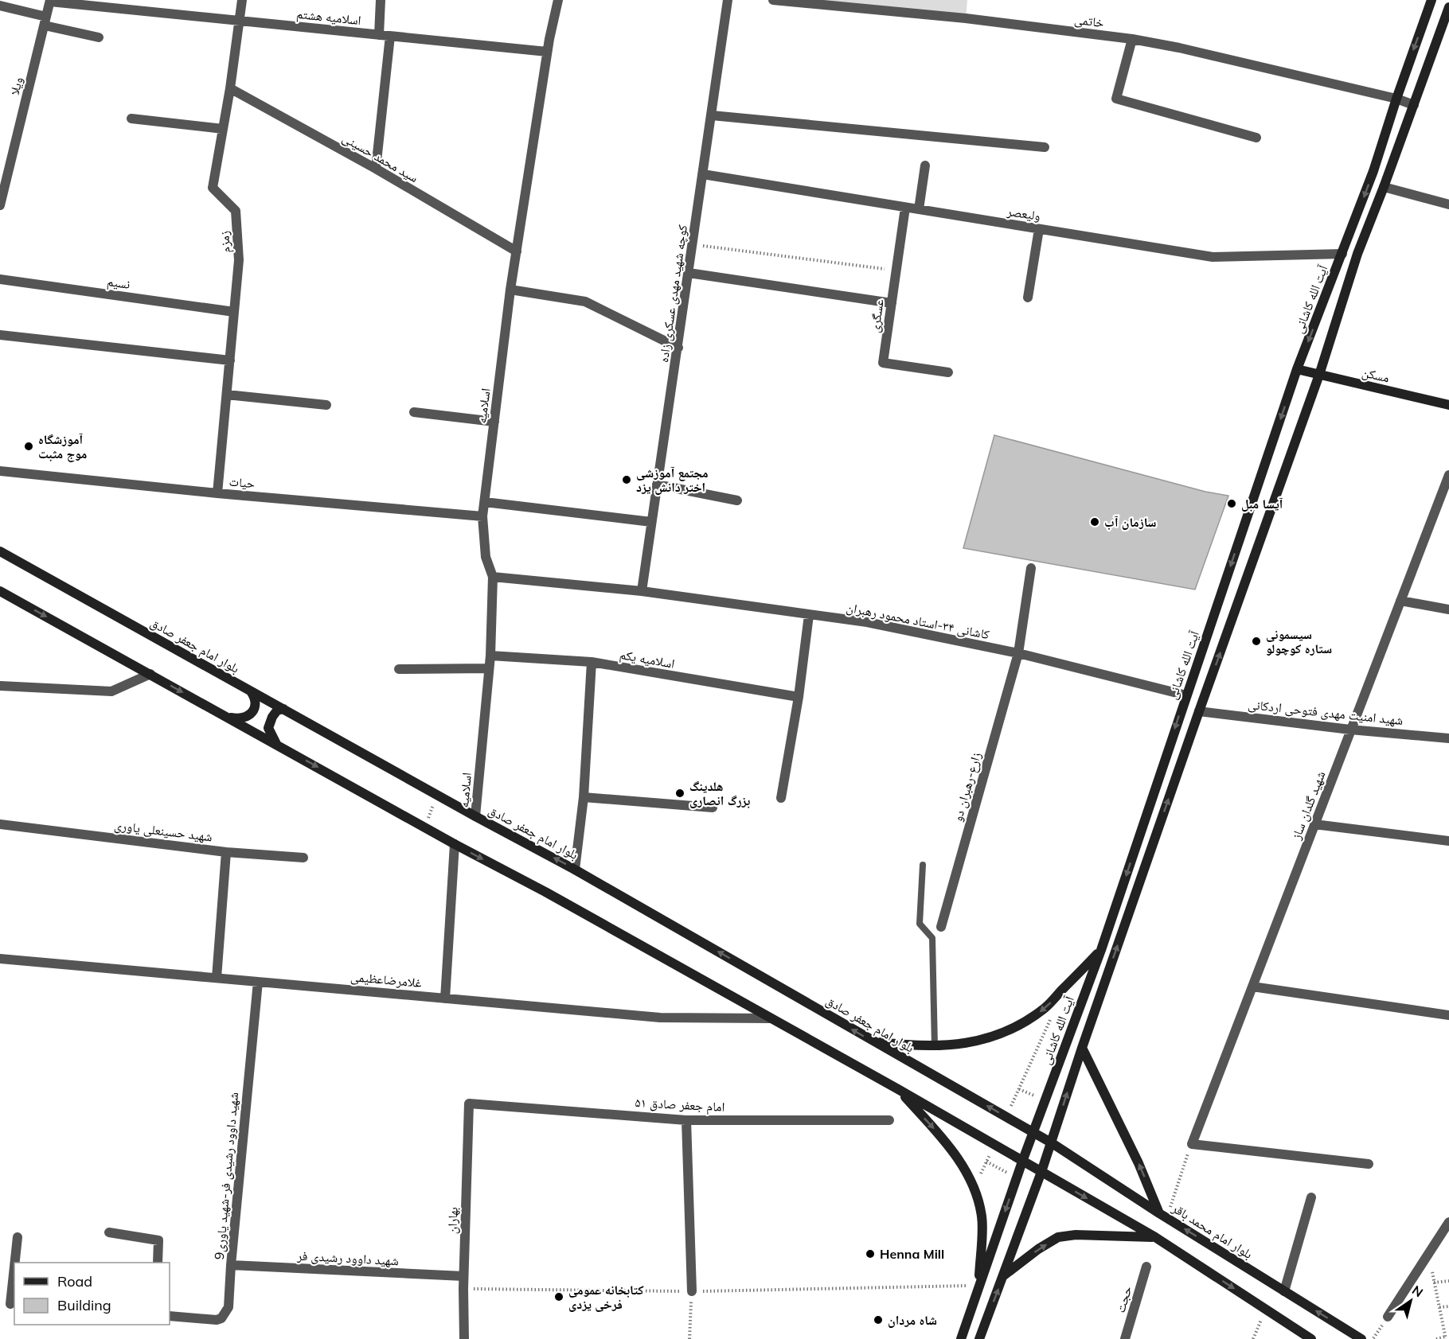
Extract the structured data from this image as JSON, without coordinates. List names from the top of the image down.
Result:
{
  "streets": {
    "main road": [
      "آیت الله کاشانی",
      "مسکن",
      "بلوار امام جعفر صادق",
      "بلوار امام محمد باقر"
    ],
    "street": [
      "اسلامیه هشتم",
      "خاتمی",
      "ویلا",
      "سید محمد حسینی",
      "ولیعصر",
      "زمزم",
      "نسیم",
      "کوچه شهید مهدی عسکری زاده",
      "عسگری",
      "اسلامیه",
      "حیات",
      "کاشانی ۳۴-استاد محمود رهبران",
      "اسلامیه یکم",
      "شهید امنیت مهدی فتوحی اردکانی",
      "زارع-رهبران دو",
      "شهید گلدان ساز",
      "شهید حسینعلی یاوری",
      "غلامرضاعظیمی",
      "امام جعفر صادق ۵۱",
      "شهید داوود رشیدی فر-شهید یاوری9",
      "بهاران",
      "شهید داوود رشیدی فر",
      "حجت"
    ]
  },
  "crossings": [
    ["اسلامیه هشتم", "ویلا"],
    ["اسلامیه هشتم", "زمزم"],
    ["اسلامیه هشتم", "اسلامیه"],
    ["خاتمی", "آیت الله کاشانی"],
    ["سید محمد حسینی", "زمزم"],
    ["سید محمد حسینی", "اسلامیه"],
    ["ولیعصر", "کوچه شهید مهدی عسکری زاده"],
    ["ولیعصر", "آیت الله کاشانی"],
    ["ولیعصر", "عسگری"],
    ["زمزم", "نسیم"],
    ["زمزم", "حیات"],
    ["کوچه شهید مهدی عسکری زاده", "کاشانی ۳۴-استاد محمود رهبران"],
    ["آیت الله کاشانی", "مسکن"],
    ["آیت الله کاشانی", "کاشانی ۳۴-استاد محمود رهبران"],
    ["آیت الله کاشانی", "بلوار امام جعفر صادق"],
    ["اسلامیه", "حیات"],
    ["اسلامیه", "کاشانی ۳۴-استاد محمود رهبران"],
    ["اسلامیه", "بلوار امام جعفر صادق"],
    ["اسلامیه", "اسلامیه یکم"],
    ["کاشانی ۳۴-استاد محمود رهبران", "زارع-رهبران دو"],
    ["بلوار امام جعفر صادق", "بلوار امام محمد باقر"],
    ["شهید امنیت مهدی فتوحی اردکانی", "شهید گلدان ساز"],
    ["شهید حسینعلی یاوری", "غلامرضاعظیمی"],
    ["غلامرضاعظیمی", "شهید داوود رشیدی فر-شهید یاوری9"],
    ["امام جعفر صادق ۵۱", "بهاران"],
    ["شهید داوود رشیدی فر-شهید یاوری9", "شهید داوود رشیدی فر"],
    ["بهاران", "شهید داوود رشیدی فر"]
  ],
  "places": [
    "آموزشگاه موج مثبت",
    "مجتمع آموزشی اختر دانش یزد",
    "آیسا مبل",
    "سازمان آب",
    "سیسمونی ستاره کوچولو",
    "هلدینگ بزرگ انصاری",
    "Henna Mill",
    "کتابخانه عمومی فرخی یزدی",
    "شاه مردان"
  ],
  "legend": ["Road", "Building"],
  "north": "top right"
}
